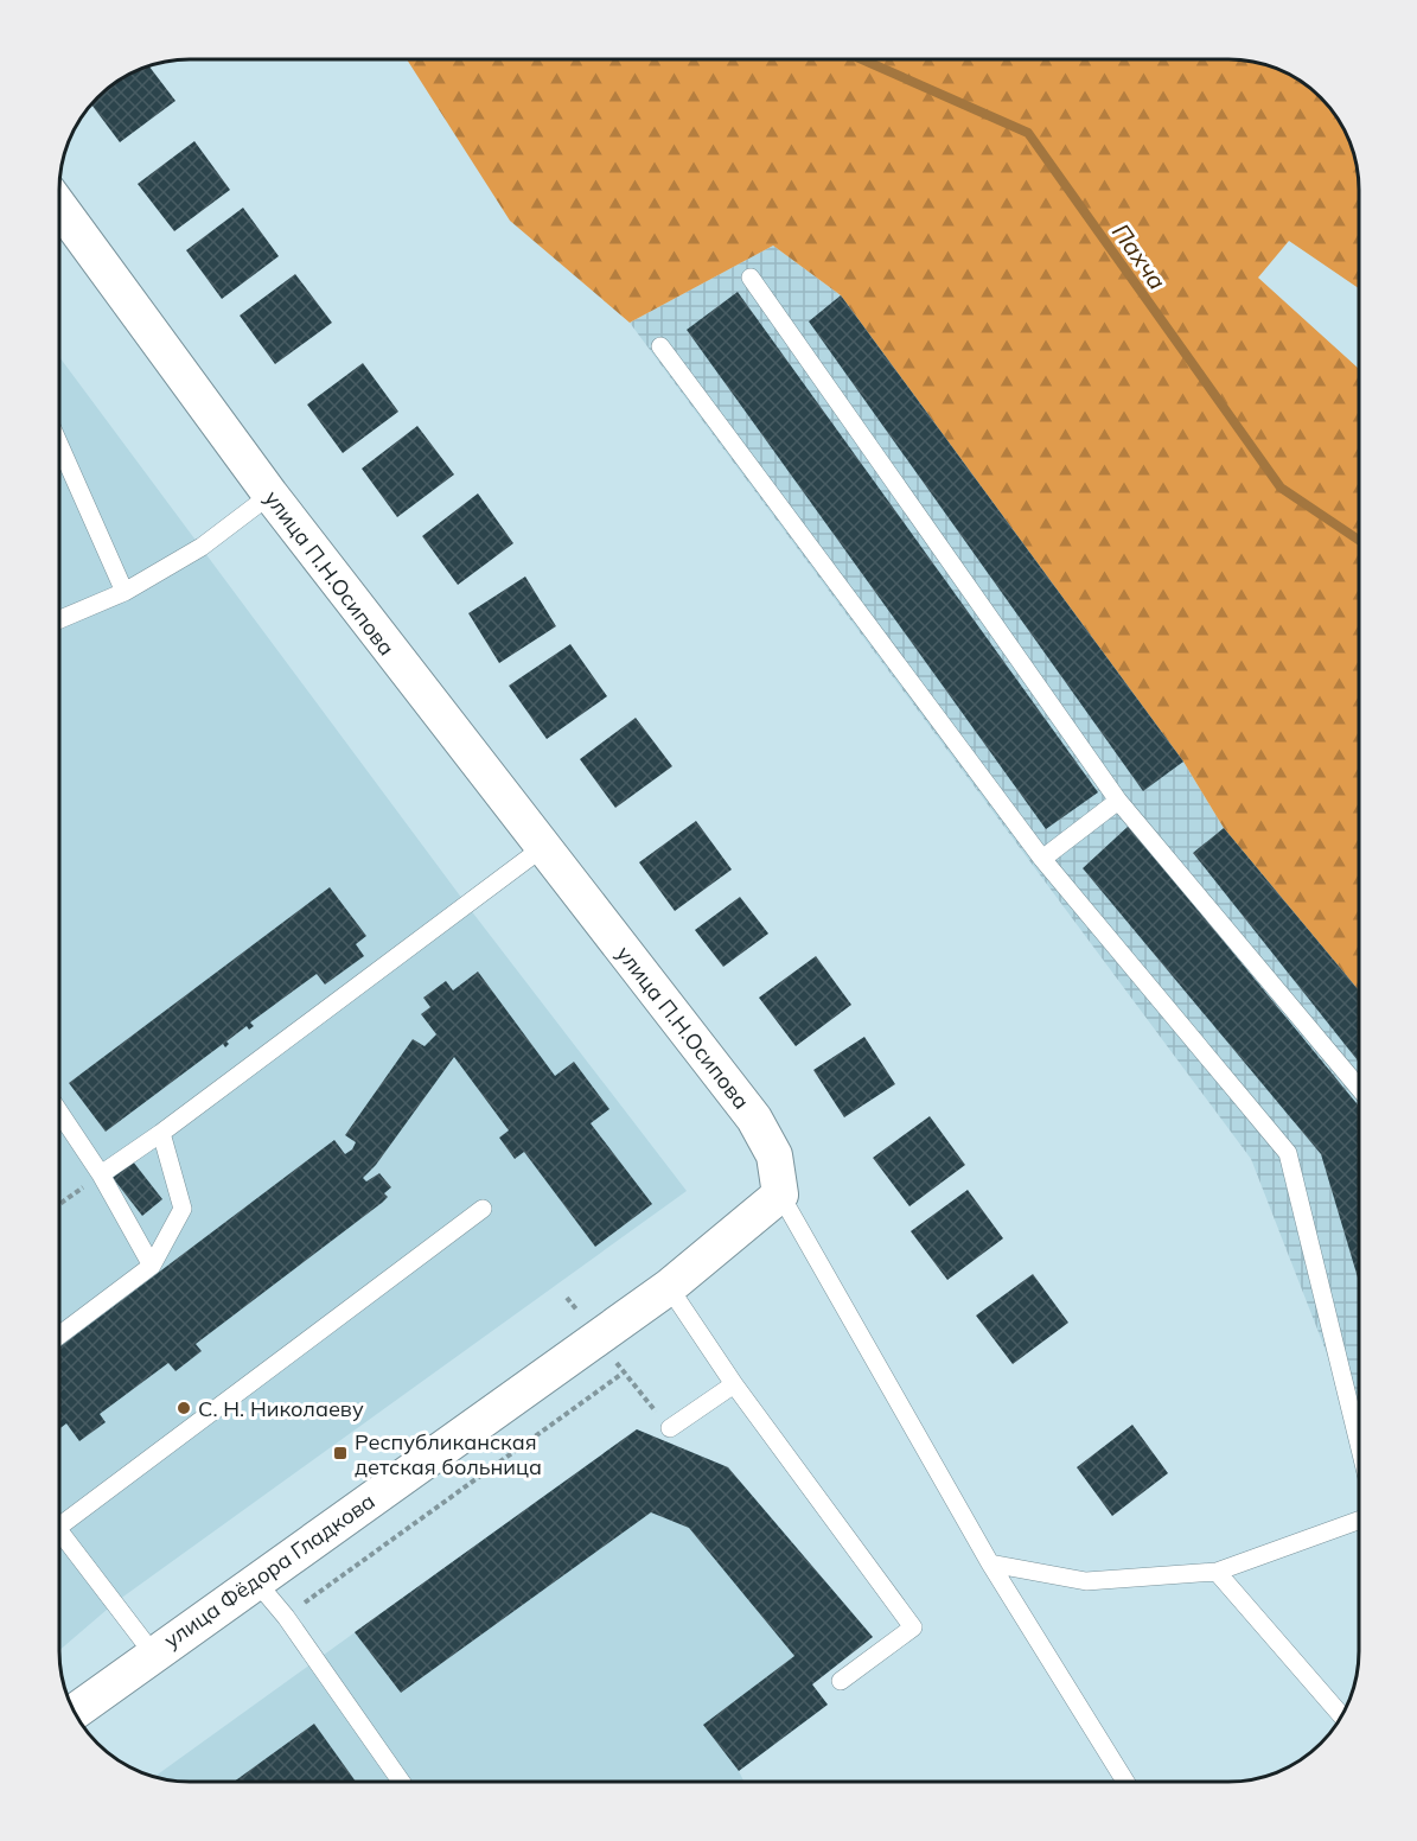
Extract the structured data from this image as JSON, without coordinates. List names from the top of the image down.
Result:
{
  "streets": {
    "street": ["улица П.Н.Осипова", "улица Фёдора Гладкова"]
  },
  "crossings": [
    ["улица П.Н.Осипова", "улица Фёдора Гладкова"]
  ],
  "water": ["Пахча"],
  "places": {
    "other": ["С. Н. Николаеву"],
    "transit": ["Республиканская детская больница"]
  }
}
